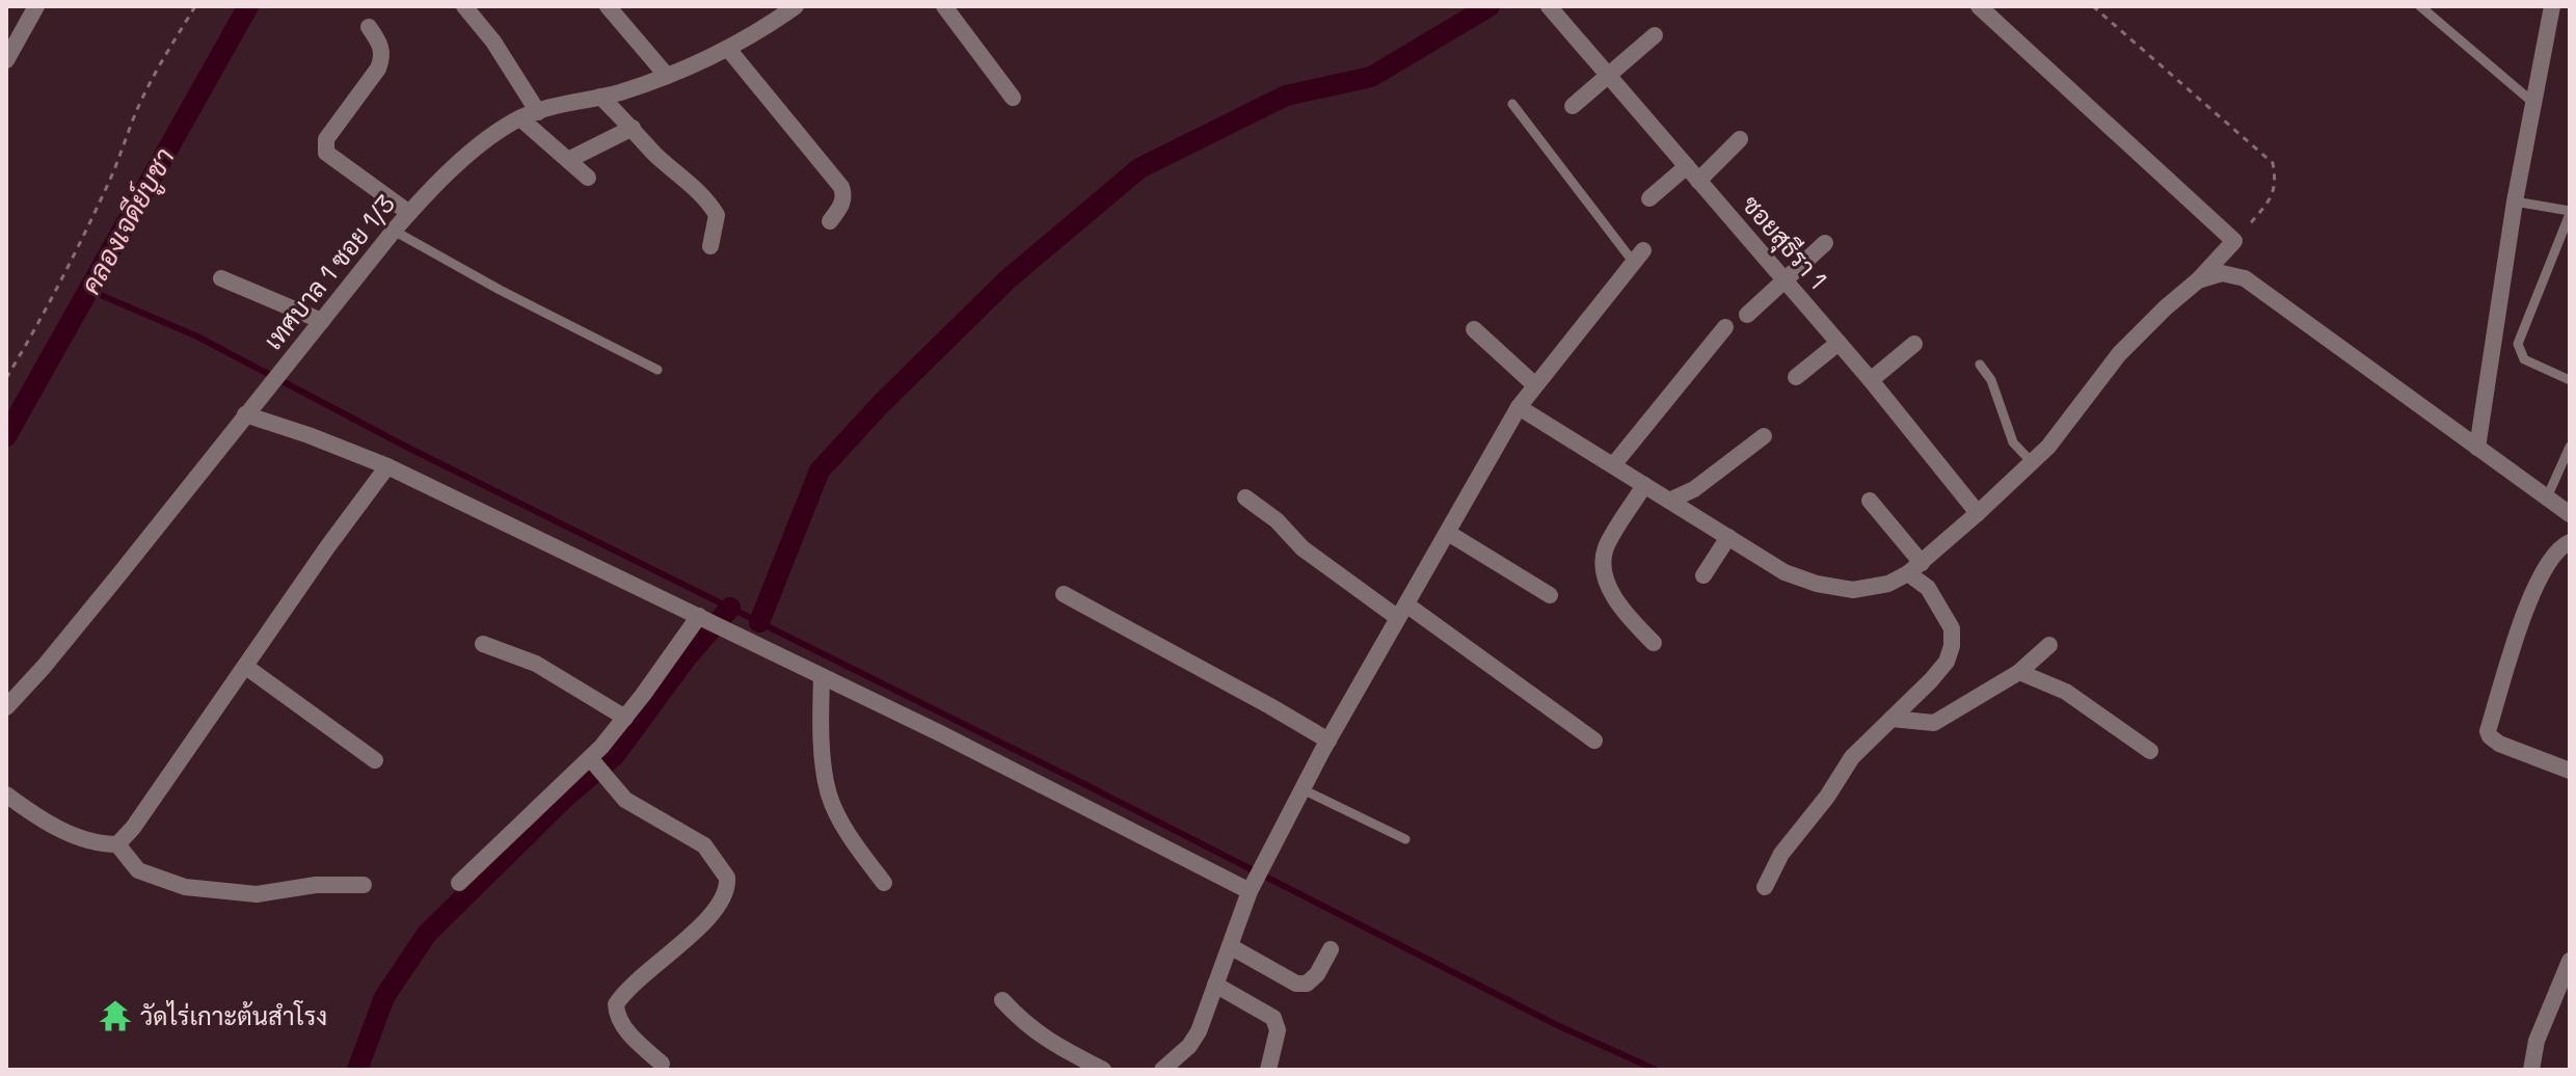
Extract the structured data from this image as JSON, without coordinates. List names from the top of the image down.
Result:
{
  "streets": {
    "street": ["ซอยสุธีรา 1", "เทศบาล 1 ซอย 1/3"]
  },
  "water": ["คลองเจดีย์บูชา"],
  "places": {
    "temple": ["วัดไร่เกาะต้นสำโรง"]
  }
}
